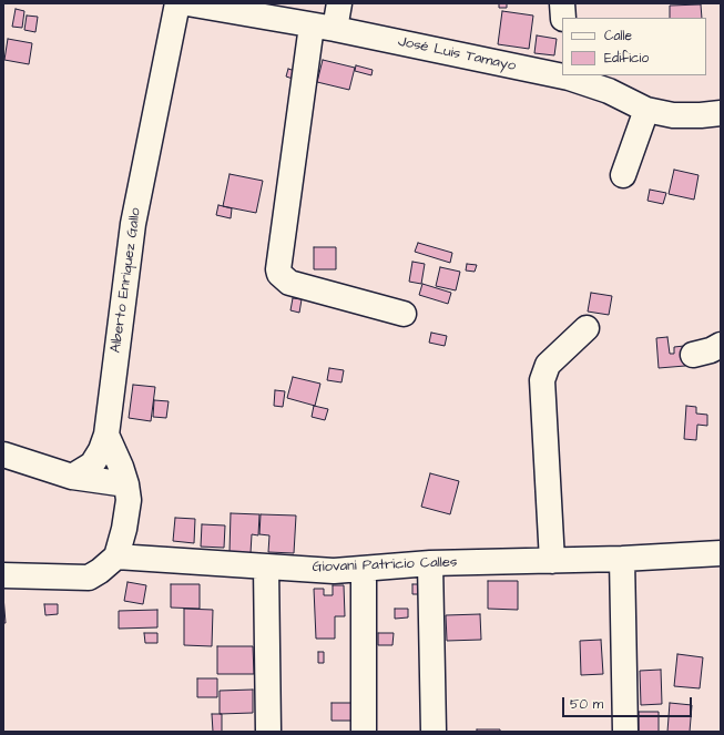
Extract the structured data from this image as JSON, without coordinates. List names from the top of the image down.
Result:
{
  "streets": {
    "street": ["José Luis Tamayo", "Alberto Enriquez Gallo", "Giovani Patricio Calles"]
  },
  "crossings": [
    ["Alberto Enriquez Gallo", "Giovani Patricio Calles"]
  ],
  "legend": ["Calle", "Edificio"],
  "scale_bar": "50 m"
}
